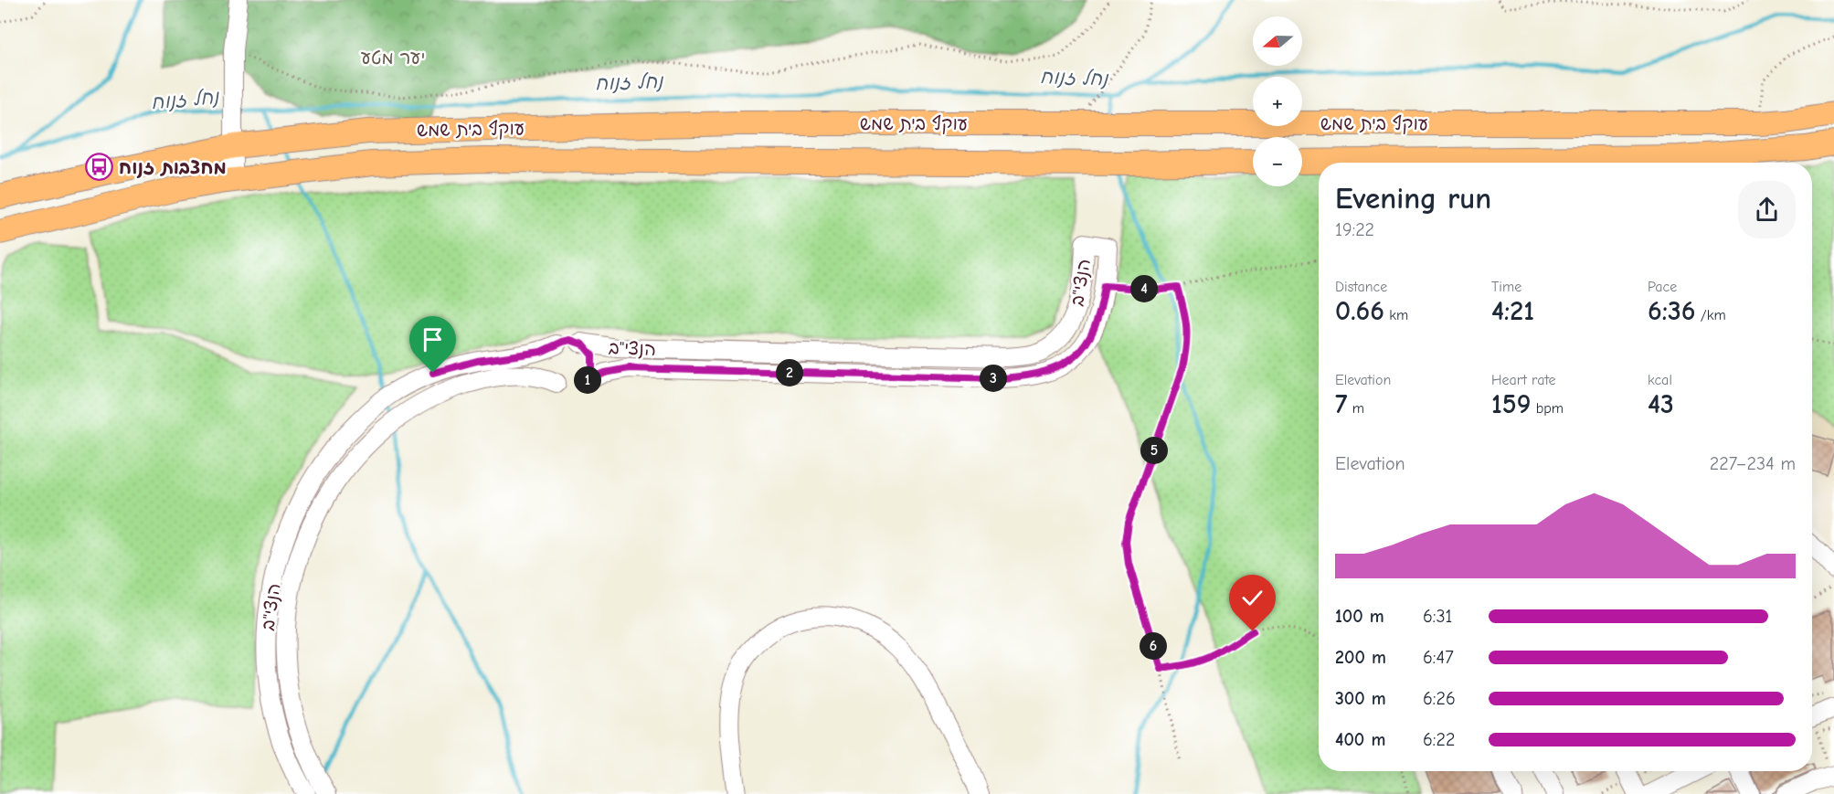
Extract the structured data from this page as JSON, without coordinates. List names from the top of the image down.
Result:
{
  "streets": {
    "main road": ["עוקף בית שמש"],
    "street": ["הנצי\"ב"]
  },
  "water": ["נחל זנוח"],
  "parks": ["יער מטע"],
  "places": {
    "bus stop": ["מחצבות זנוח"]
  },
  "north": "left",
  "page": {
    "map_buttons": ["+", "−"],
    "heading": ["Evening run", "19:22"],
    "stats": [
      ["Distance", "0.66 km"],
      ["Time", "4:21"],
      ["Pace", "6:36 /km"],
      ["Elevation", "7 m"],
      ["Heart rate", "159 bpm"],
      ["kcal", "43"]
    ],
    "pins": [
      "4",
      "2",
      "3",
      "1",
      "5",
      "6"
    ],
    "chart": ["Elevation", "227–234 m"],
    "list": [
      {
        "name": "100 m",
        "note": "6:31"
      },
      {
        "name": "200 m",
        "note": "6:47"
      },
      {
        "name": "300 m",
        "note": "6:26"
      },
      {
        "name": "400 m",
        "note": "6:22"
      }
    ]
  }
}
